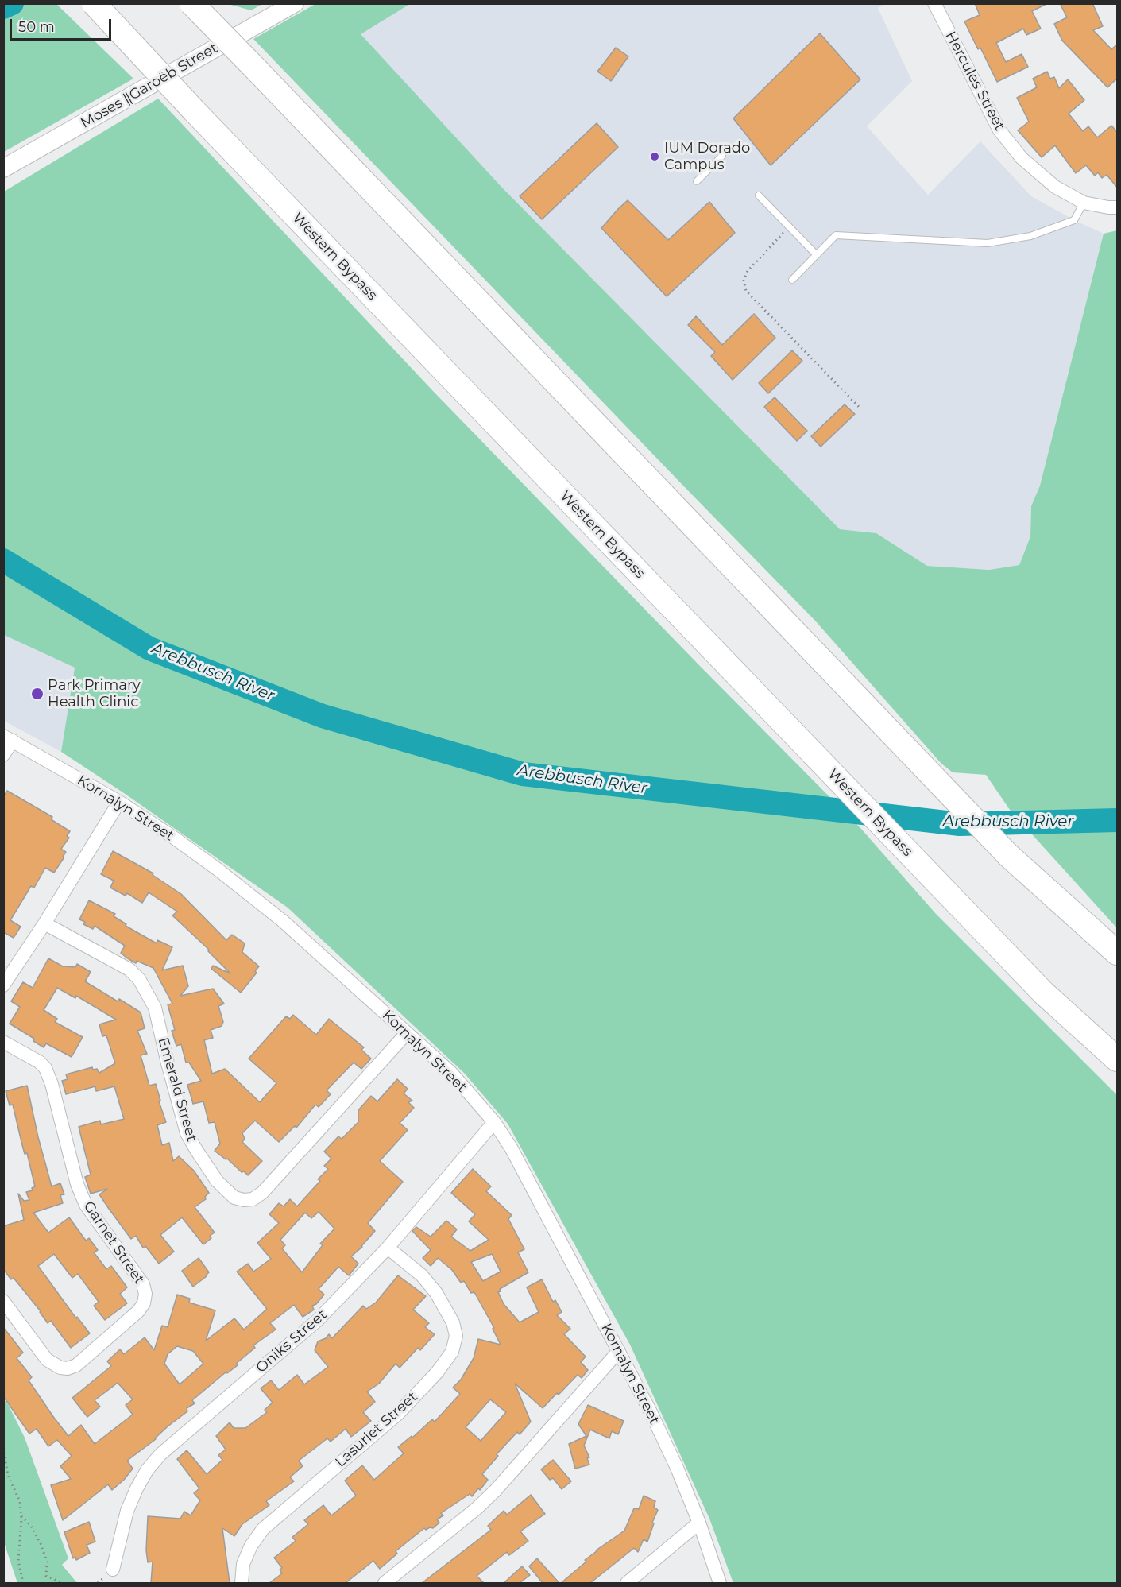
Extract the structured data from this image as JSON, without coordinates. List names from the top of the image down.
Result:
{
  "streets": {
    "highway": ["Western Bypass"],
    "main road": ["Moses ǁGaroëb Street"],
    "street": [
      "Hercules Street",
      "Kornalyn Street",
      "Emerald Street",
      "Garnet Street",
      "Oniks Street",
      "Lasuriet Street"
    ]
  },
  "crossings": [
    ["Kornalyn Street", "Emerald Street"],
    ["Kornalyn Street", "Oniks Street"],
    ["Oniks Street", "Lasuriet Street"]
  ],
  "water": ["Arebbusch River"],
  "places": ["IUM Dorado Campus", "Park Primary Health Clinic"],
  "scale_bar": "50 m"
}
